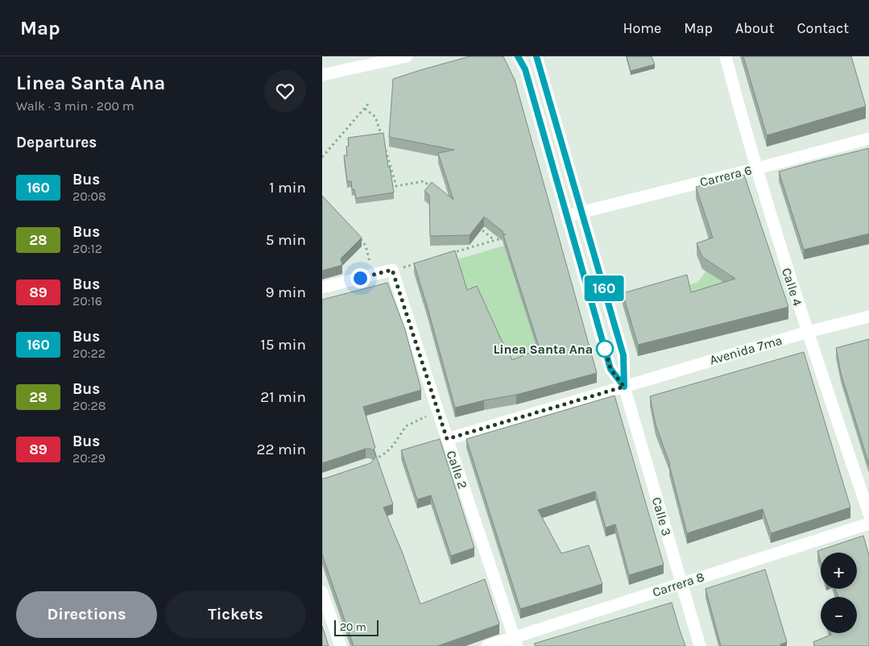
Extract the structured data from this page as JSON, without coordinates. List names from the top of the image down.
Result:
{
  "streets": {
    "street": [
      "Carrera 6",
      "Calle 4",
      "Avenida 7ma",
      "Calle 2",
      "Calle 3",
      "Carrera 8"
    ]
  },
  "crossings": [
    ["Carrera 6", "Calle 4"],
    ["Carrera 6", "Calle 3"],
    ["Calle 4", "Avenida 7ma"],
    ["Avenida 7ma", "Calle 2"],
    ["Avenida 7ma", "Calle 3"],
    ["Calle 2", "Carrera 8"],
    ["Calle 3", "Carrera 8"]
  ],
  "places": ["Linea Santa Ana"],
  "lines": ["bus line 160"],
  "scale_bar": "20 m",
  "page": {
    "header": "Map",
    "nav": [
      "Home",
      "Map",
      "About",
      "Contact"
    ],
    "heading": [
      ["Linea Santa Ana", "Walk · 3 min · 200 m"],
      "Departures"
    ],
    "on_map": "160",
    "list": [
      {
        "mark": "160",
        "name": "Bus",
        "note": "20:08",
        "value": "1 min"
      },
      {
        "mark": "28",
        "name": "Bus",
        "note": "20:12",
        "value": "5 min"
      },
      {
        "mark": "89",
        "name": "Bus",
        "note": "20:16",
        "value": "9 min"
      },
      {
        "mark": "160",
        "name": "Bus",
        "note": "20:22",
        "value": "15 min"
      },
      {
        "mark": "28",
        "name": "Bus",
        "note": "20:28",
        "value": "21 min"
      },
      {
        "mark": "89",
        "name": "Bus",
        "note": "20:29",
        "value": "22 min"
      }
    ],
    "map_buttons": ["+", "−"],
    "buttons": ["Directions", "Tickets"],
    "scale": "20 m"
  }
}
